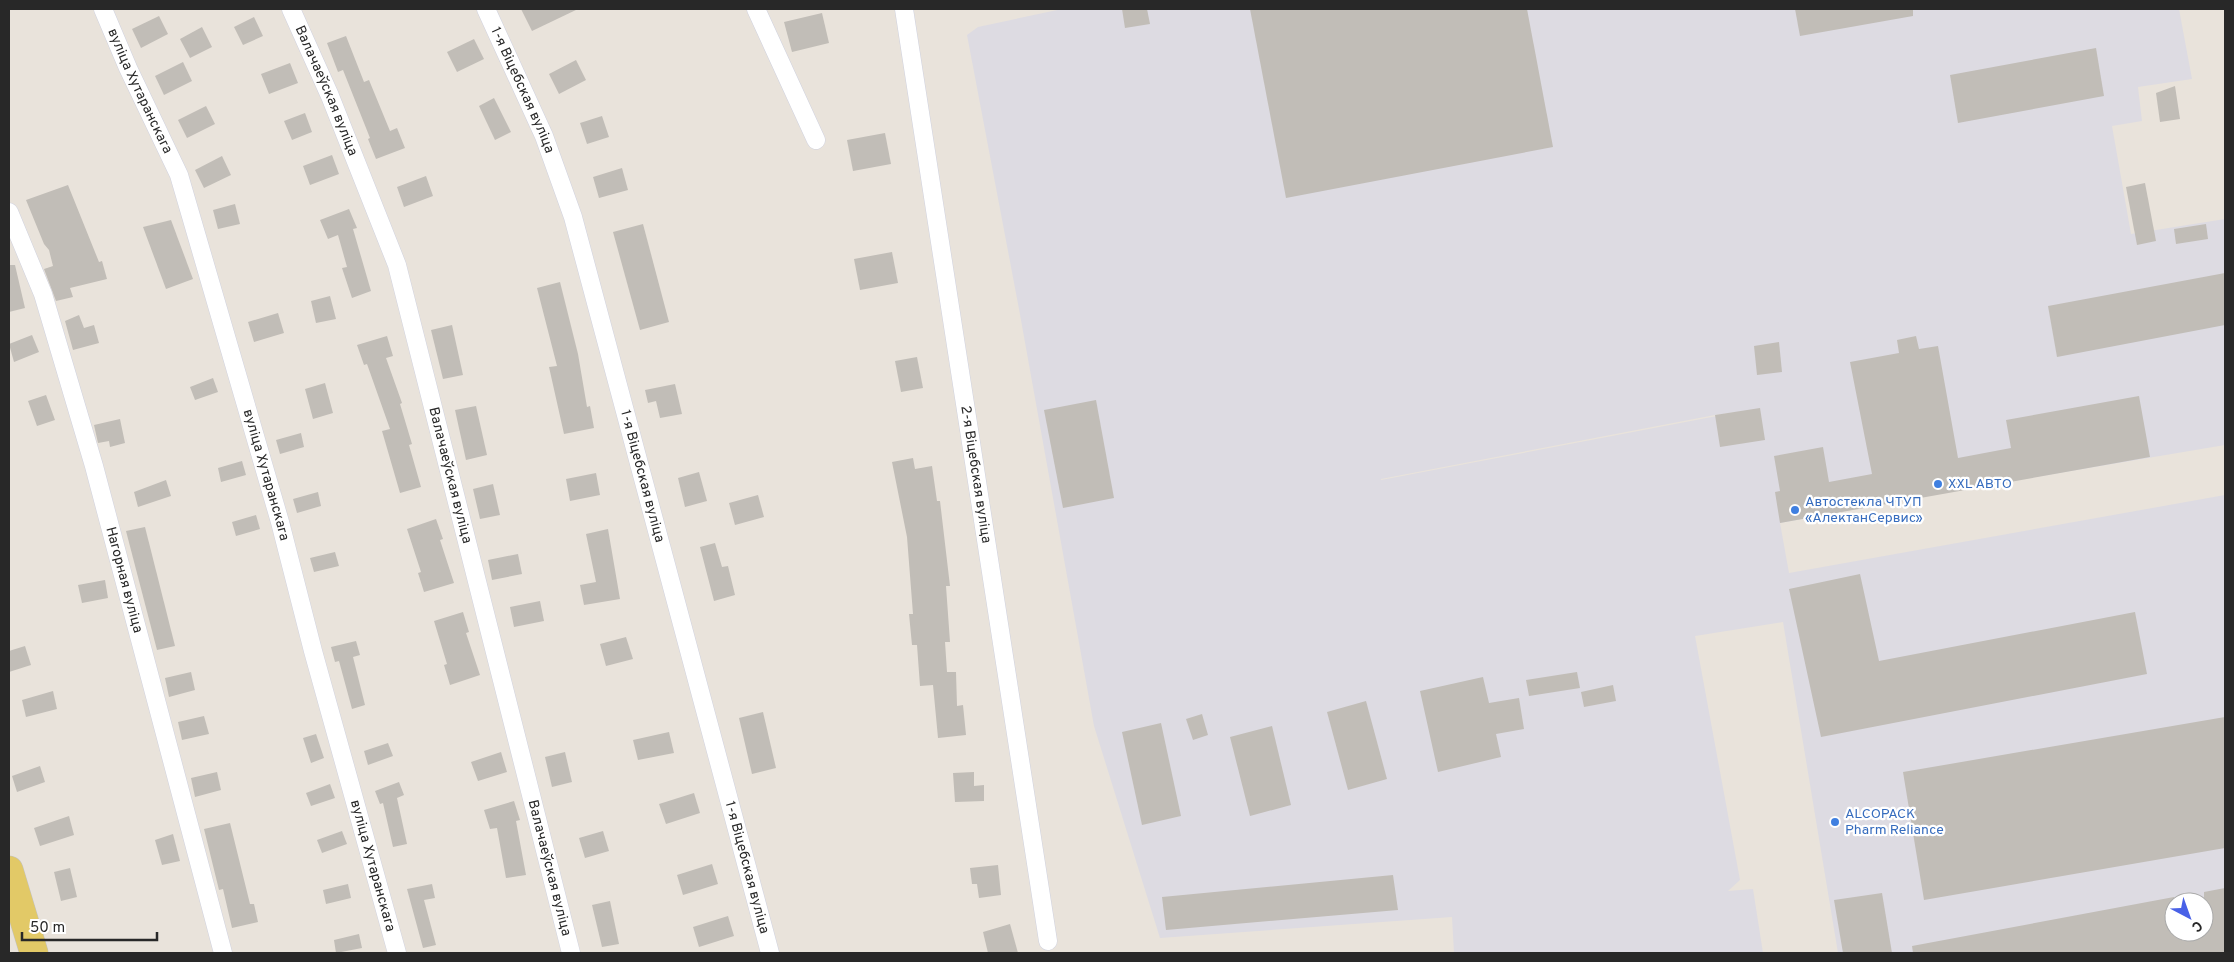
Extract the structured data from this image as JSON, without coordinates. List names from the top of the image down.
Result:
{
  "streets": {
    "street": [
      "Валачаеўская вуліца",
      "1-я Віцебская вуліца",
      "вуліца Хутаранскага",
      "2-я Віцебская вуліца",
      "Нагорная вуліца"
    ]
  },
  "places": ["XXL АВТО", "Автостекла ЧТУП «АлектанСервис»", "ALCOPACK Pharm Reliance"],
  "scale_bar": "50 m",
  "north": "bottom right"
}
